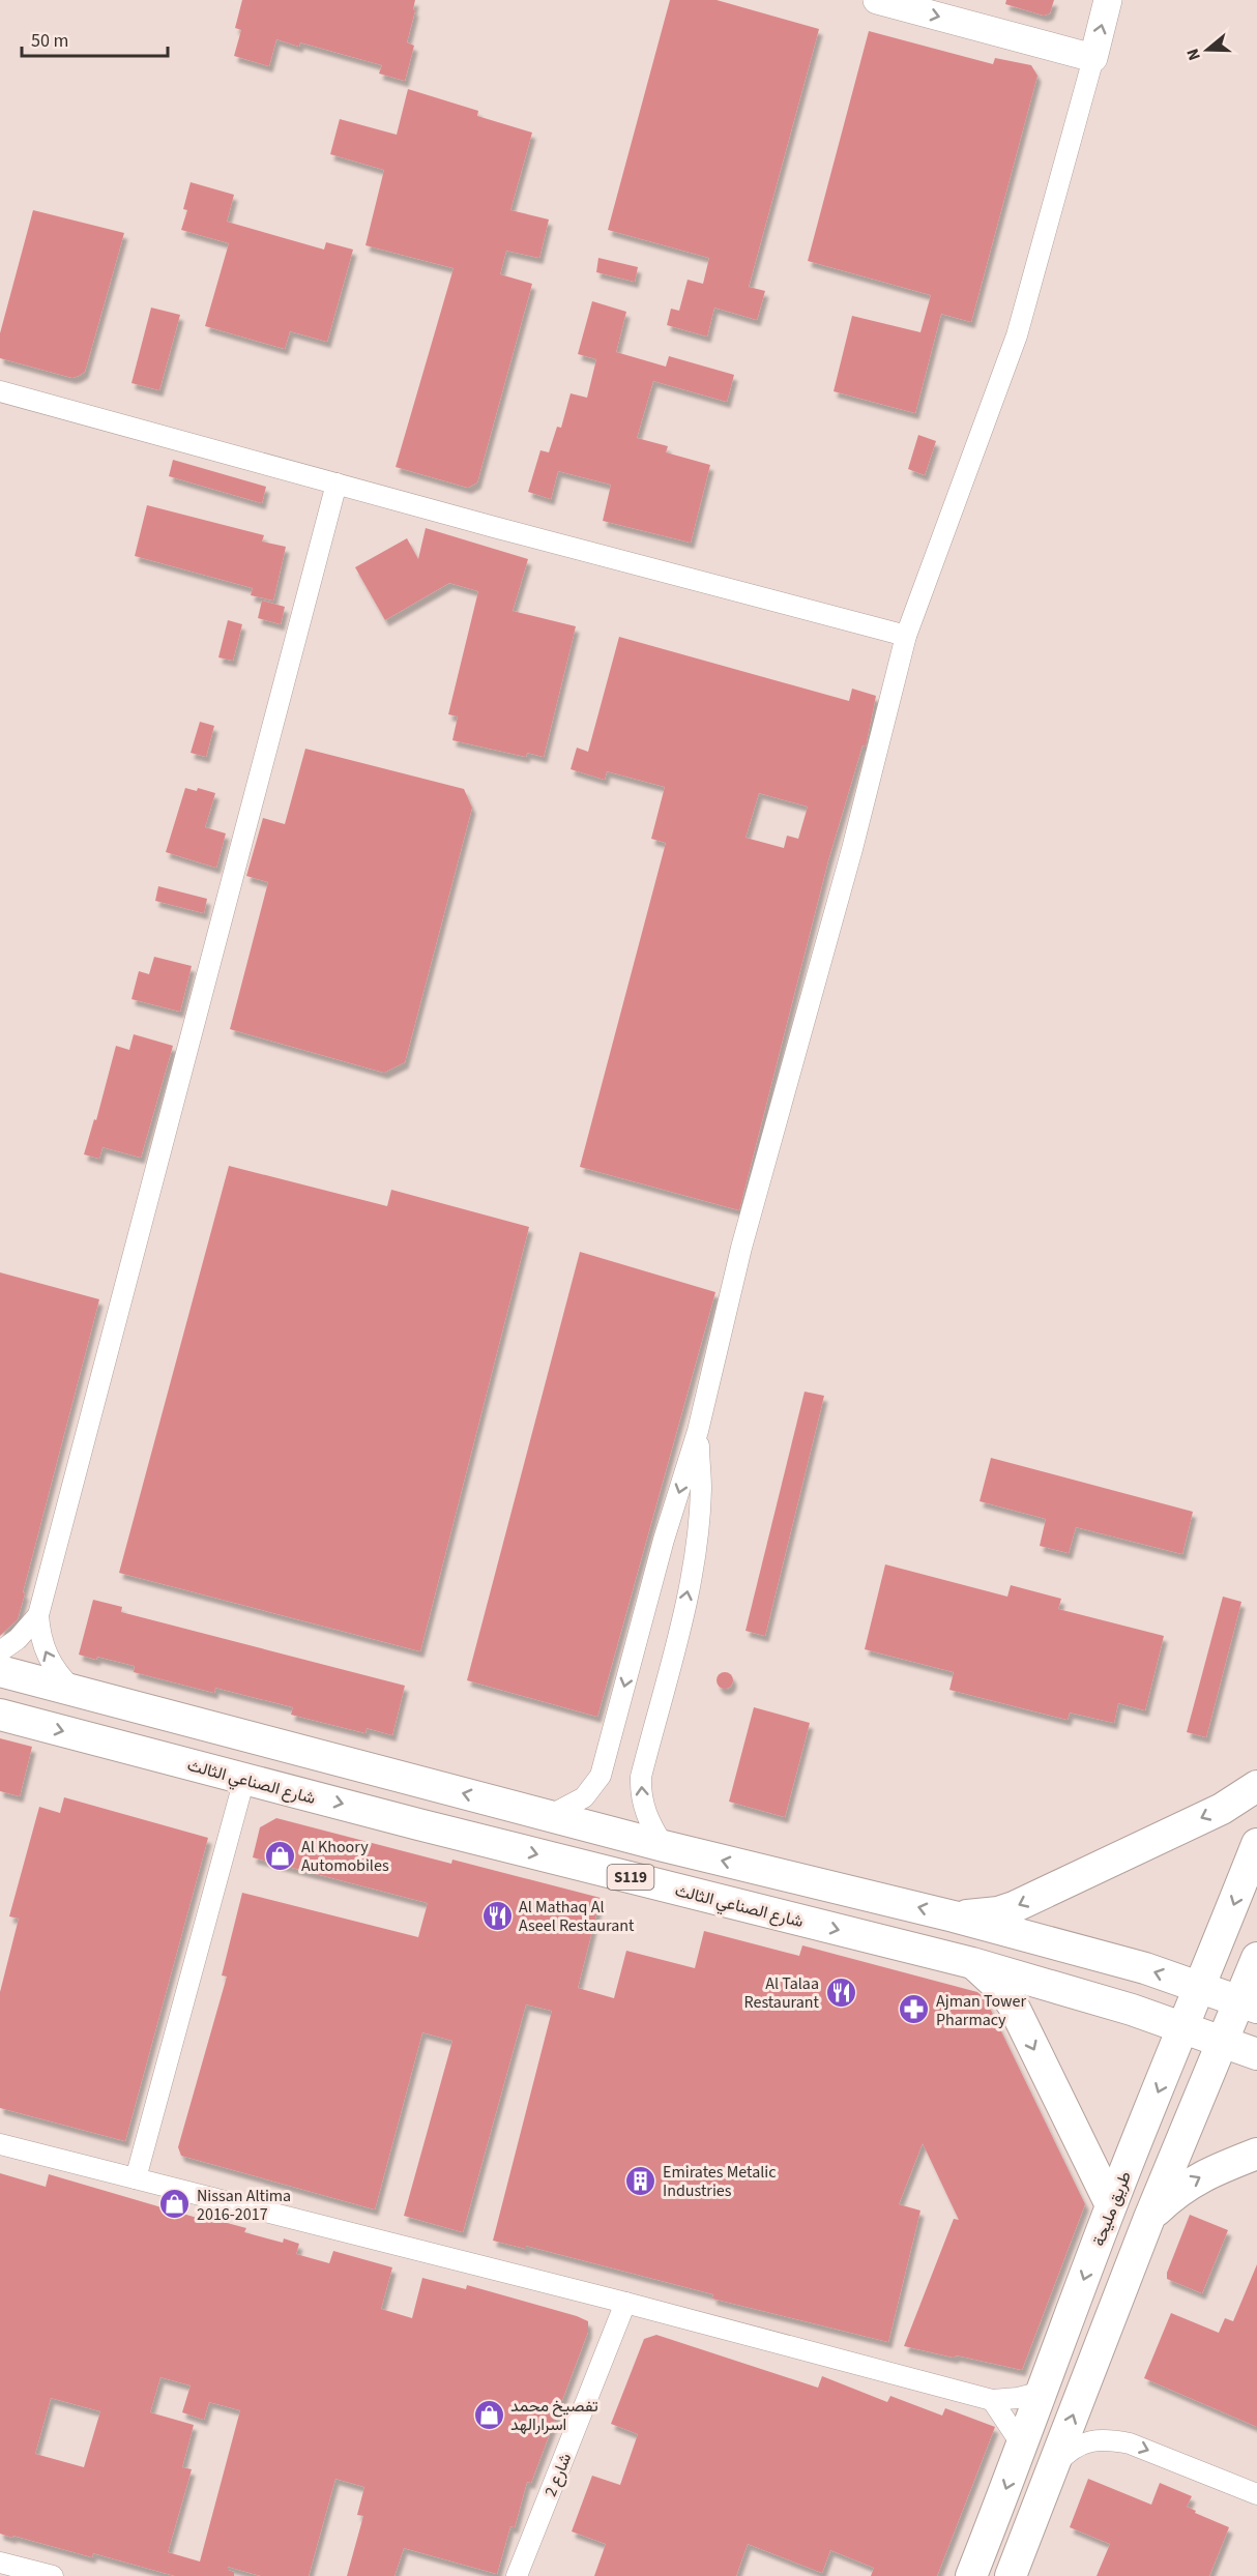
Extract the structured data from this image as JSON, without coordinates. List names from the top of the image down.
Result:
{
  "streets": {
    "main road": ["شارع الصناعي الثالث", "S119", "طريق مليحة"],
    "street": ["شارع 2"]
  },
  "crossings": [
    ["شارع الصناعي الثالث", "طريق مليحة"],
    ["S119", "طريق مليحة"]
  ],
  "places": {
    "shop": ["Al Khoory Automobiles", "Nissan Altima 2016-2017", "تفصيخ محمد اسرارالهد"],
    "restaurant": ["Al Mathaq Al Aseel Restaurant", "Al Talaa Restaurant"],
    "pharmacy": ["Ajman Tower Pharmacy"],
    "building": ["Emirates Metalic Industries"]
  },
  "scale_bar": "50 m",
  "north": "left"
}
